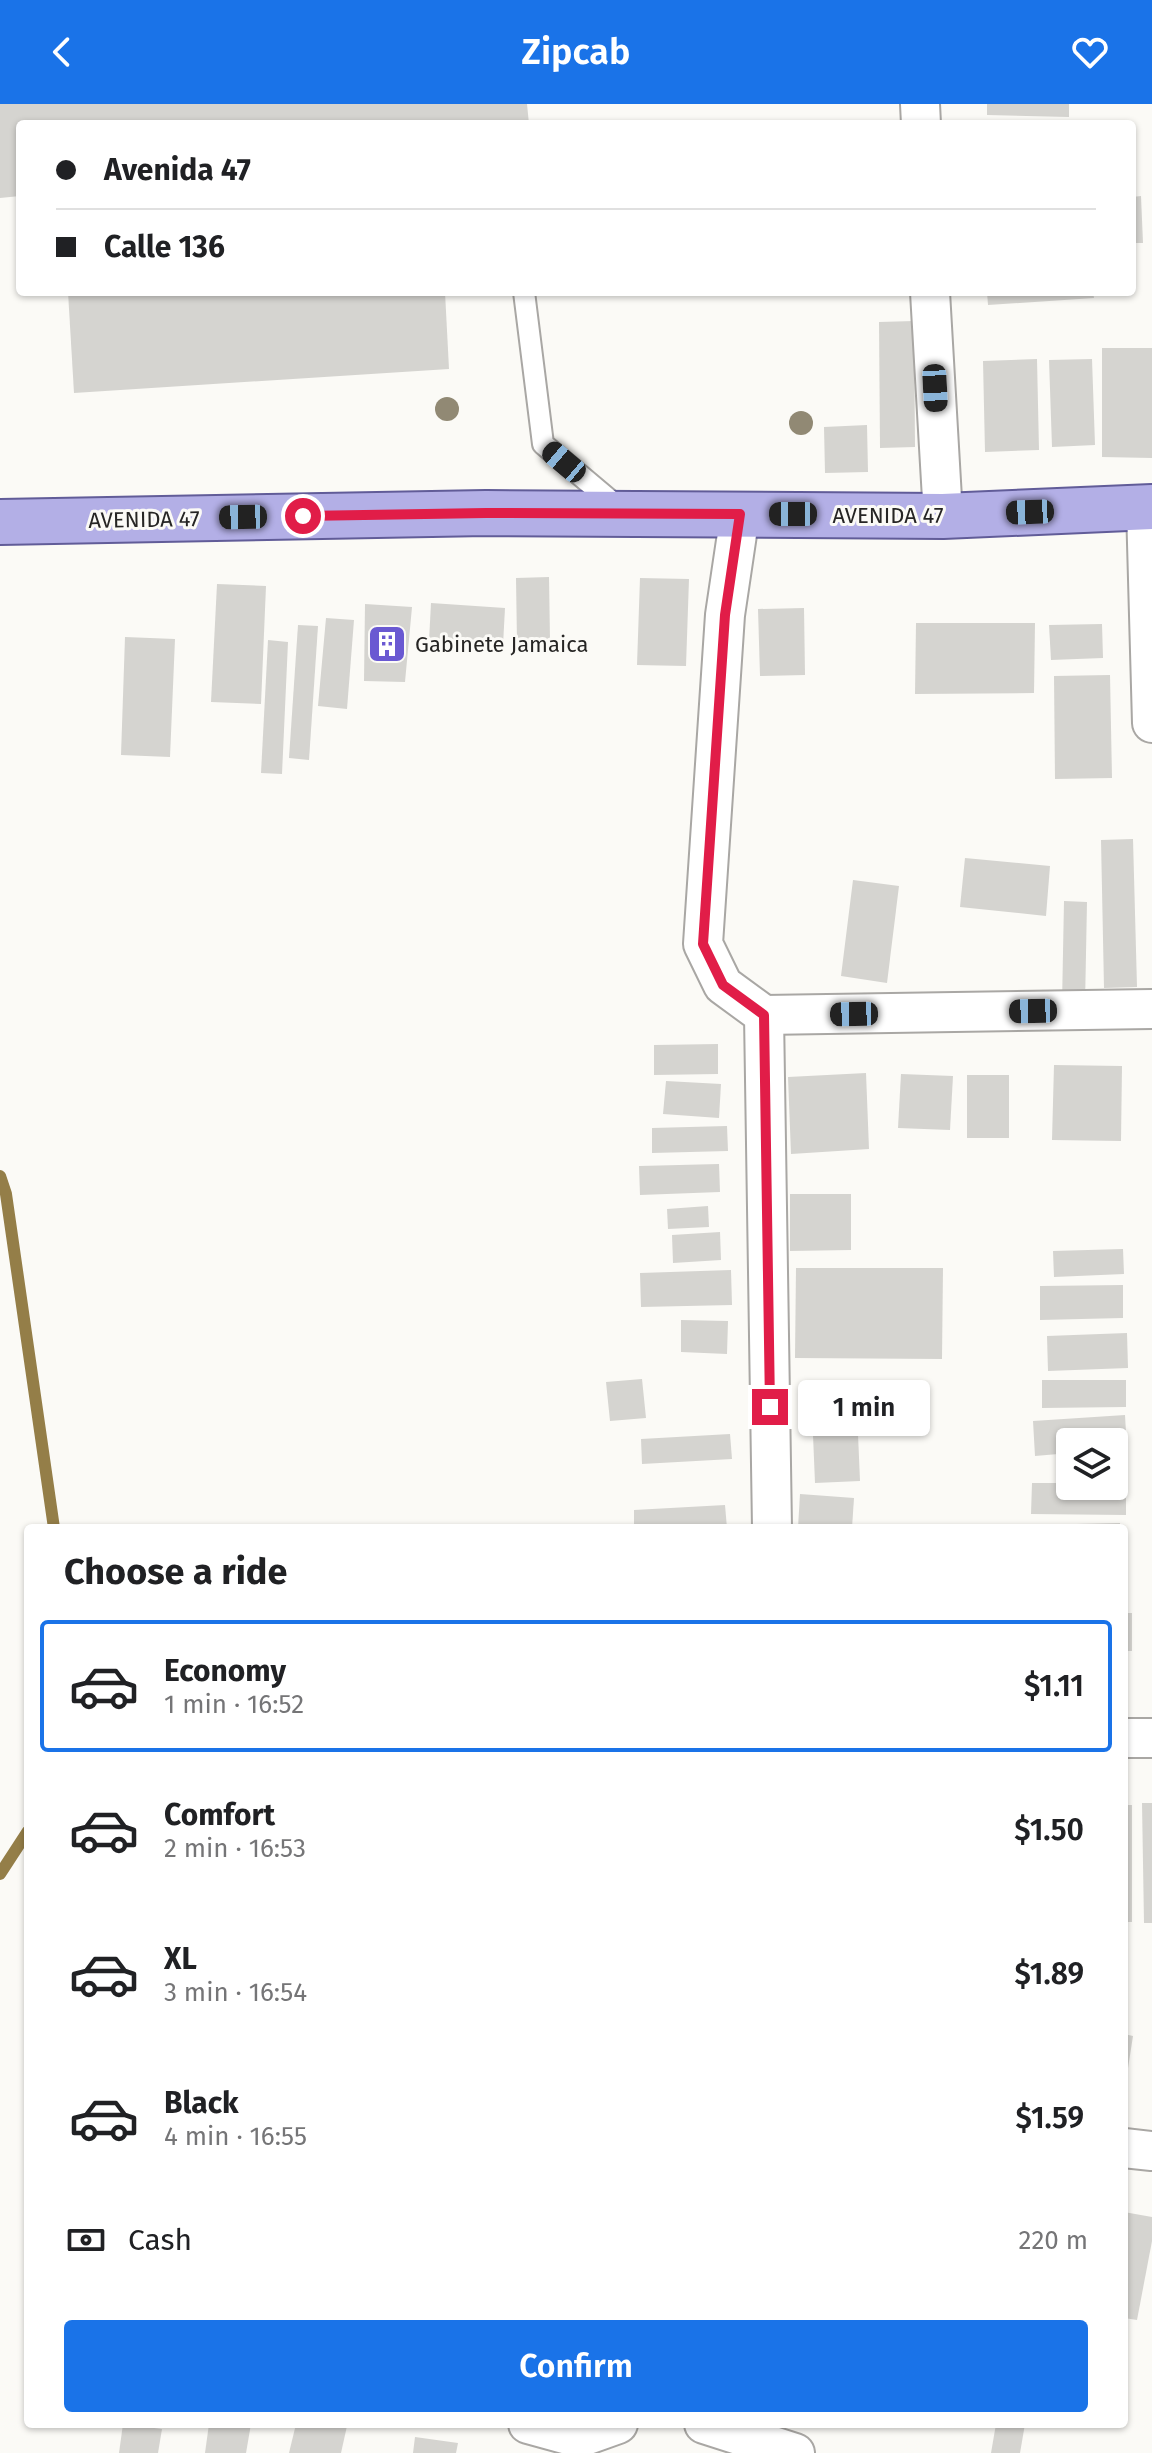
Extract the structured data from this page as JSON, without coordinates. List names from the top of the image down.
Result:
{
  "streets": {
    "main road": ["AVENIDA 47"]
  },
  "places": {
    "building": ["Gabinete Jamaica"]
  },
  "page": {
    "header": "Zipcab",
    "banner": ["Avenida 47", "Calle 136"],
    "bubble": "1 min",
    "heading": "Choose a ride",
    "list": [
      {
        "name": "Economy",
        "note": "1 min · 16:52",
        "value": "$1.11"
      },
      {
        "name": "Comfort",
        "note": "2 min · 16:53",
        "value": "$1.50"
      },
      {
        "name": "XL",
        "note": "3 min · 16:54",
        "value": "$1.89"
      },
      {
        "name": "Black",
        "note": "4 min · 16:55",
        "value": "$1.59"
      }
    ],
    "pay": ["Cash", "220 m"],
    "buttons": "Confirm"
  }
}
